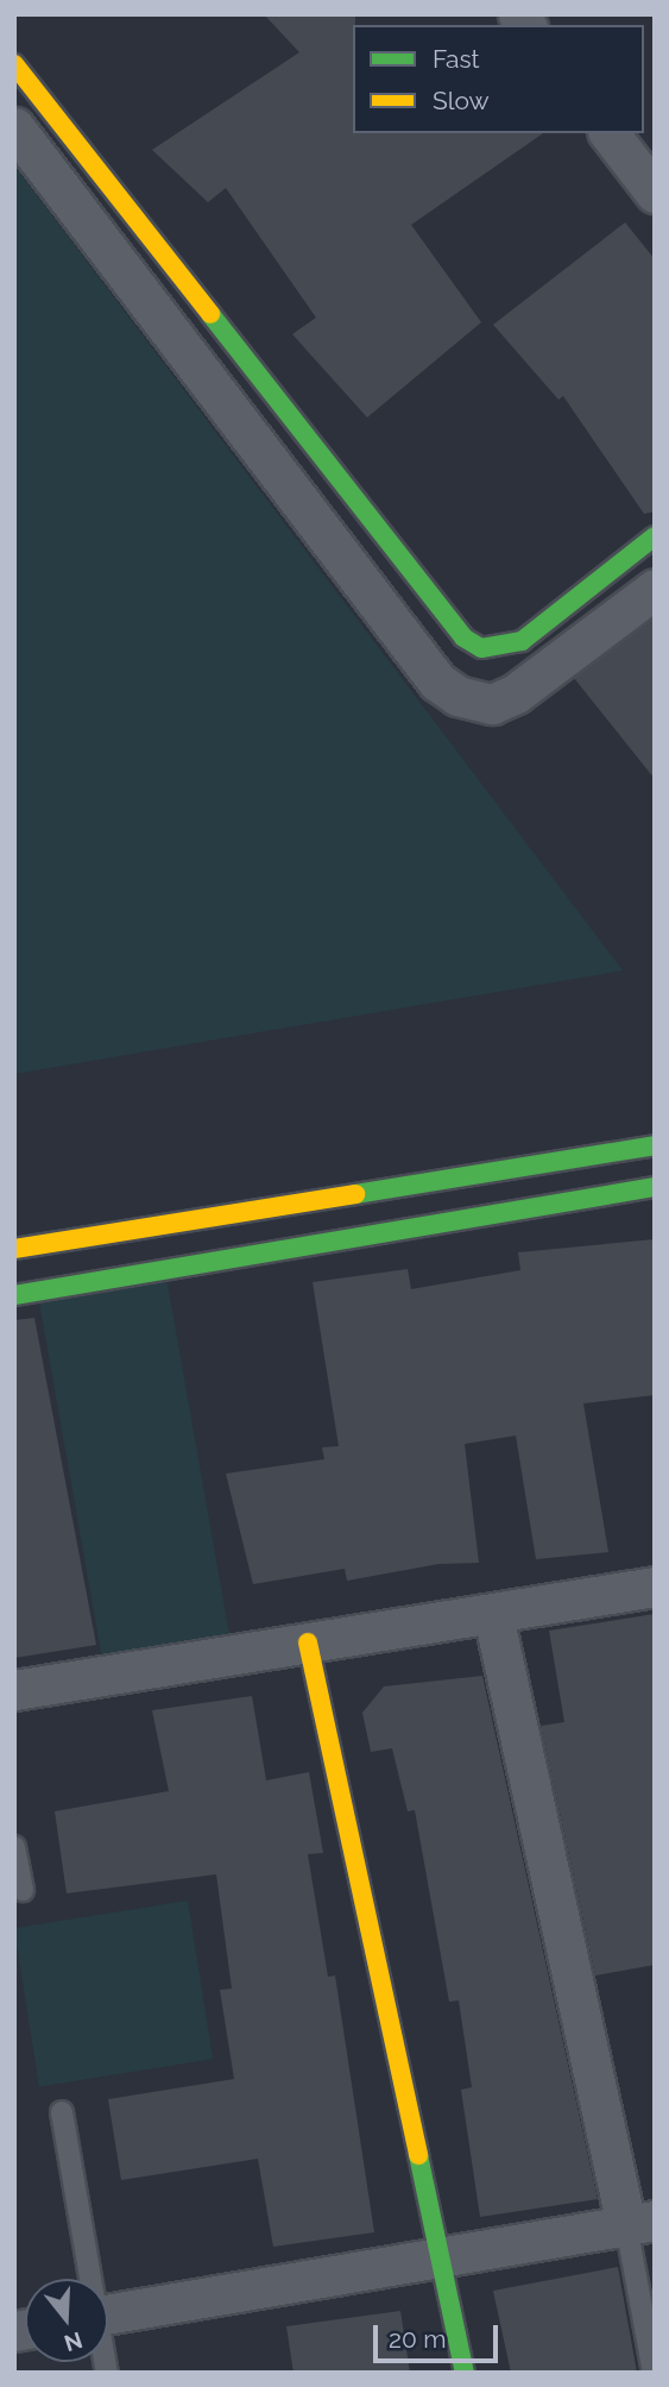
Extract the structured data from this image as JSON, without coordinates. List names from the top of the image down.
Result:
{
  "legend": ["Fast", "Slow"],
  "scale_bar": "20 m",
  "north": "bottom"
}
